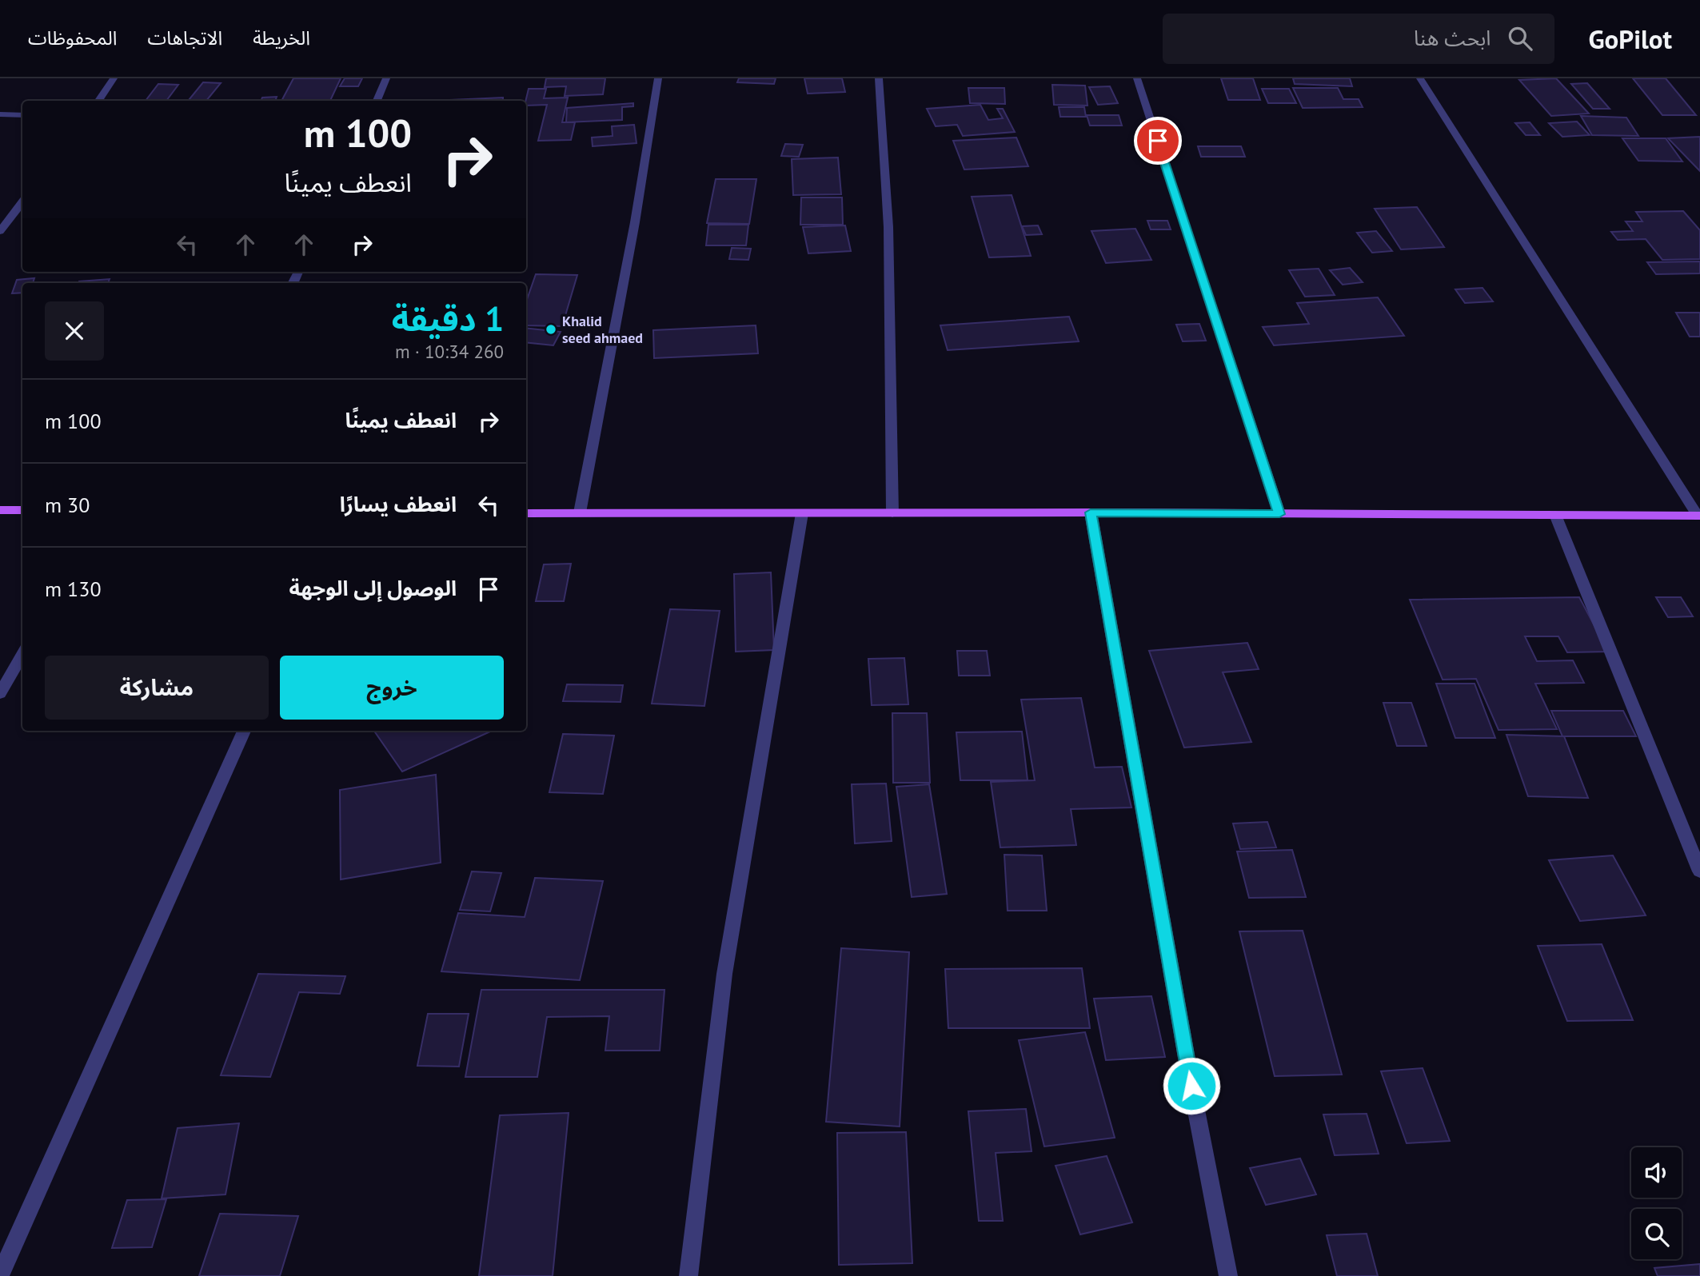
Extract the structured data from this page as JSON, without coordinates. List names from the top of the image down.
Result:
{
  "places": ["Khalid seed ahmaed"],
  "page": {
    "header": "GoPilot",
    "search": "ابحث هنا",
    "nav": ["الخريطة", "الاتجاهات", "المحفوظات"],
    "turn": ["100 m", "انعطف يمينًا"],
    "heading": ["1 دقيقة", "260 m · 10:34"],
    "list": [
      {
        "name": "انعطف يمينًا",
        "value": "100 m"
      },
      {
        "name": "انعطف يسارًا",
        "value": "30 m"
      },
      {
        "name": "الوصول إلى الوجهة",
        "value": "130 m"
      }
    ],
    "buttons": ["خروج", "مشاركة"]
  }
}
